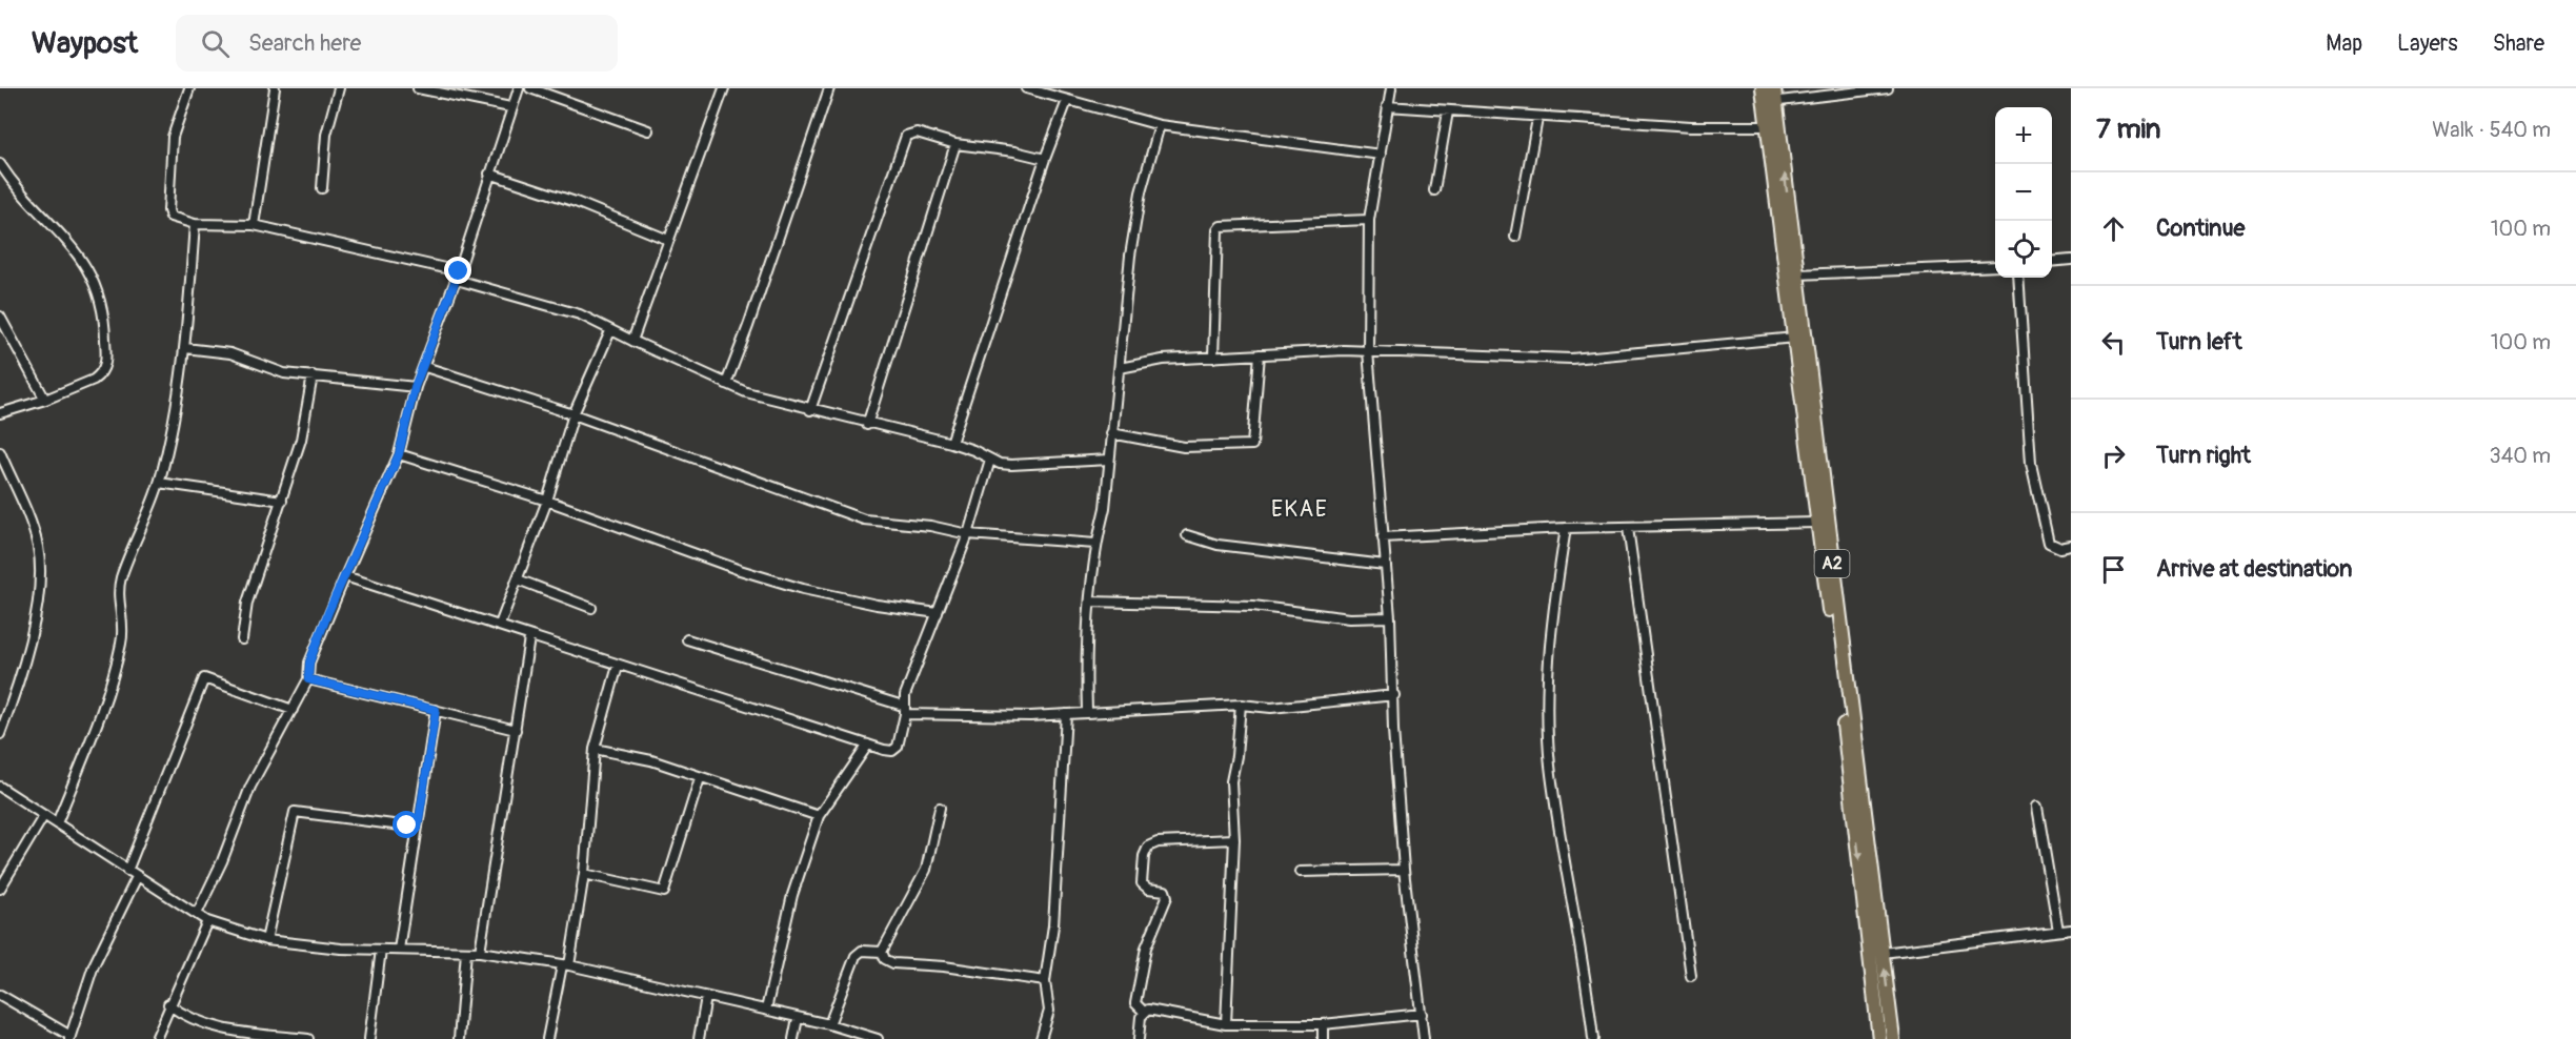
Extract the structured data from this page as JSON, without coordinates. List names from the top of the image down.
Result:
{
  "streets": {
    "highway": ["A2"]
  },
  "districts": ["EKAE"],
  "page": {
    "header": "Waypost",
    "search": "Search here",
    "nav": ["Map", "Layers", "Share"],
    "heading": ["7 min", "Walk · 540 m"],
    "map_buttons": ["+", "−"],
    "list": [
      ["Continue", "100 m"],
      ["Turn left", "100 m"],
      ["Turn right", "340 m"],
      "Arrive at destination"
    ]
  }
}
